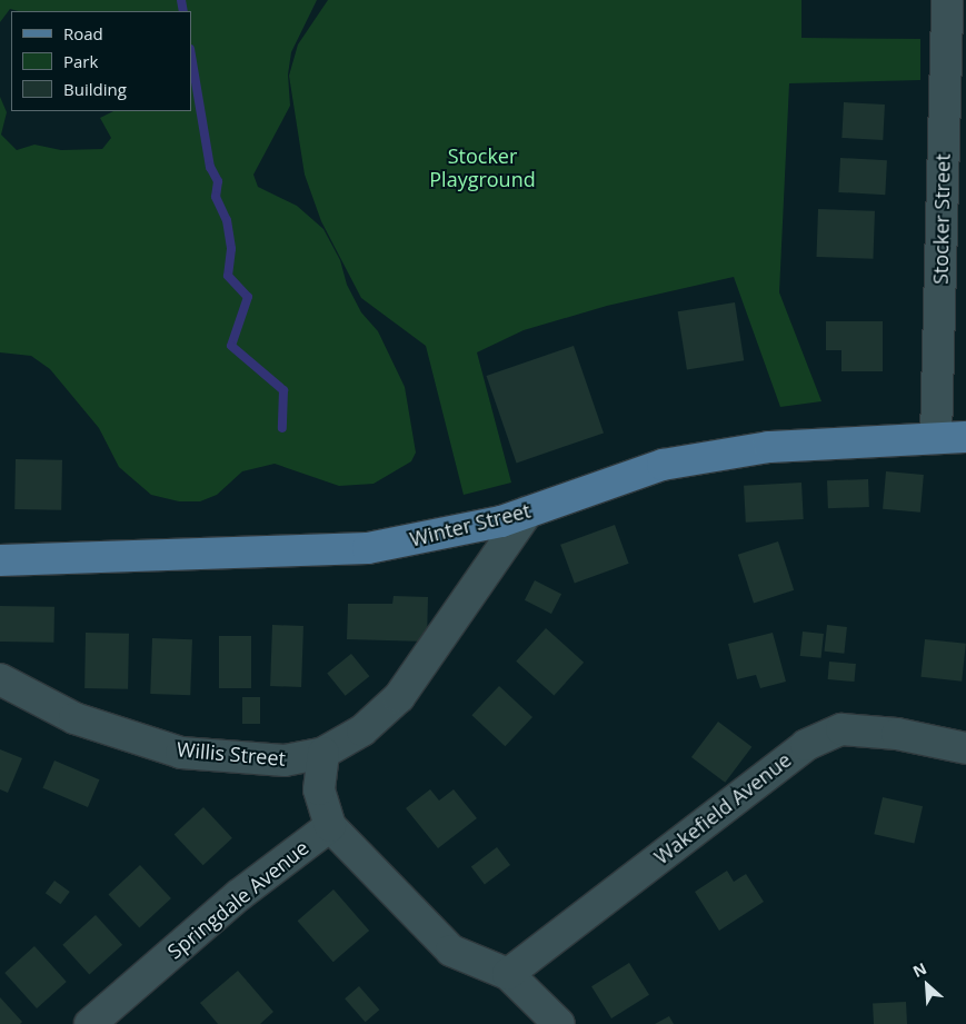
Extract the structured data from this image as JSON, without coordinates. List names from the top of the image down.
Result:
{
  "streets": {
    "main road": ["Winter Street"],
    "street": [
      "Stocker Street",
      "Willis Street",
      "Wakefield Avenue",
      "Springdale Avenue"
    ]
  },
  "crossings": [
    ["Stocker Street", "Winter Street"],
    ["Winter Street", "Willis Street"]
  ],
  "parks": ["Stocker Playground"],
  "legend": ["Road", "Park", "Building"],
  "north": "top left"
}
